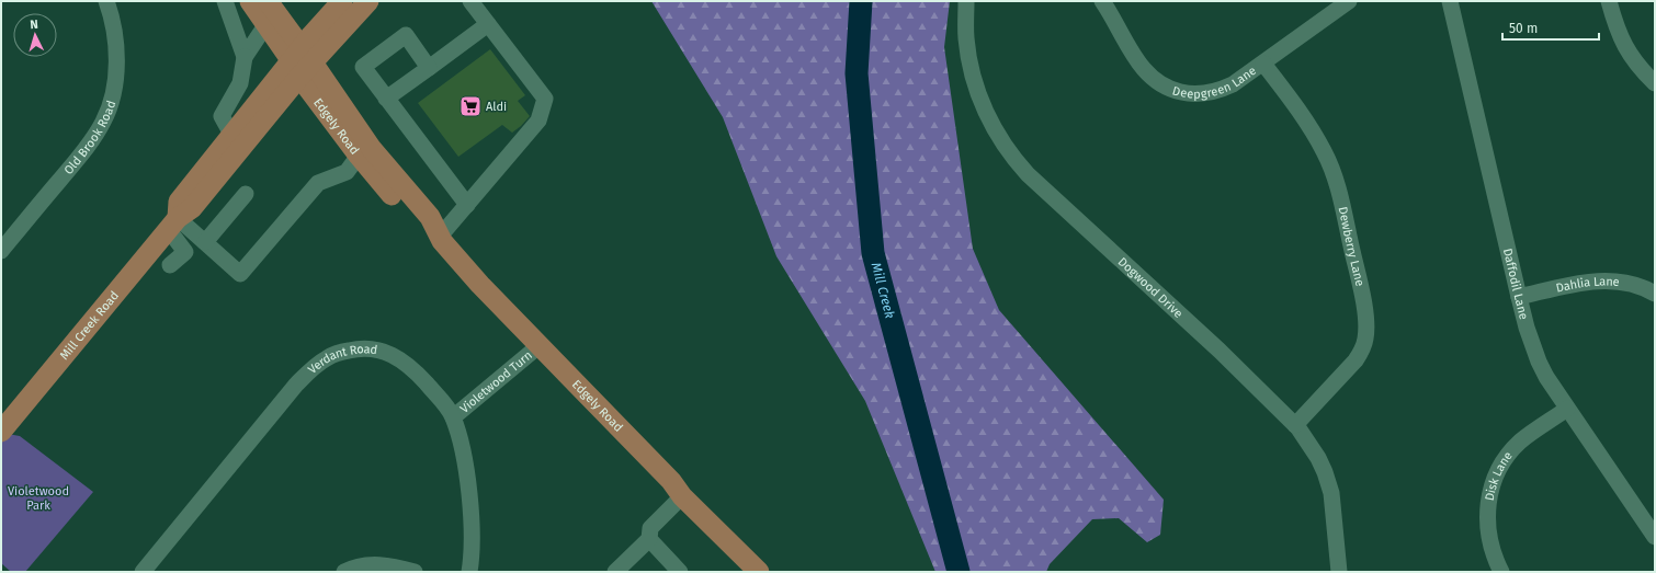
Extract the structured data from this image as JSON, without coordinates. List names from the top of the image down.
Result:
{
  "streets": {
    "main road": ["Edgely Road", "Mill Creek Road"],
    "street": [
      "Deepgreen Lane",
      "Old Brook Road",
      "Dewberry Lane",
      "Daffodil Lane",
      "Dahlia Lane",
      "Dogwood Drive",
      "Verdant Road",
      "Violetwood Turn",
      "Disk Lane"
    ]
  },
  "crossings": [
    ["Deepgreen Lane", "Dewberry Lane"],
    ["Edgely Road", "Mill Creek Road"],
    ["Edgely Road", "Violetwood Turn"],
    ["Dewberry Lane", "Dogwood Drive"],
    ["Daffodil Lane", "Dahlia Lane"],
    ["Daffodil Lane", "Disk Lane"],
    ["Verdant Road", "Violetwood Turn"]
  ],
  "water": ["Mill Creek"],
  "parks": ["Violetwood Park"],
  "places": {
    "supermarket": ["Aldi"]
  },
  "scale_bar": "50 m",
  "north": "top"
}
